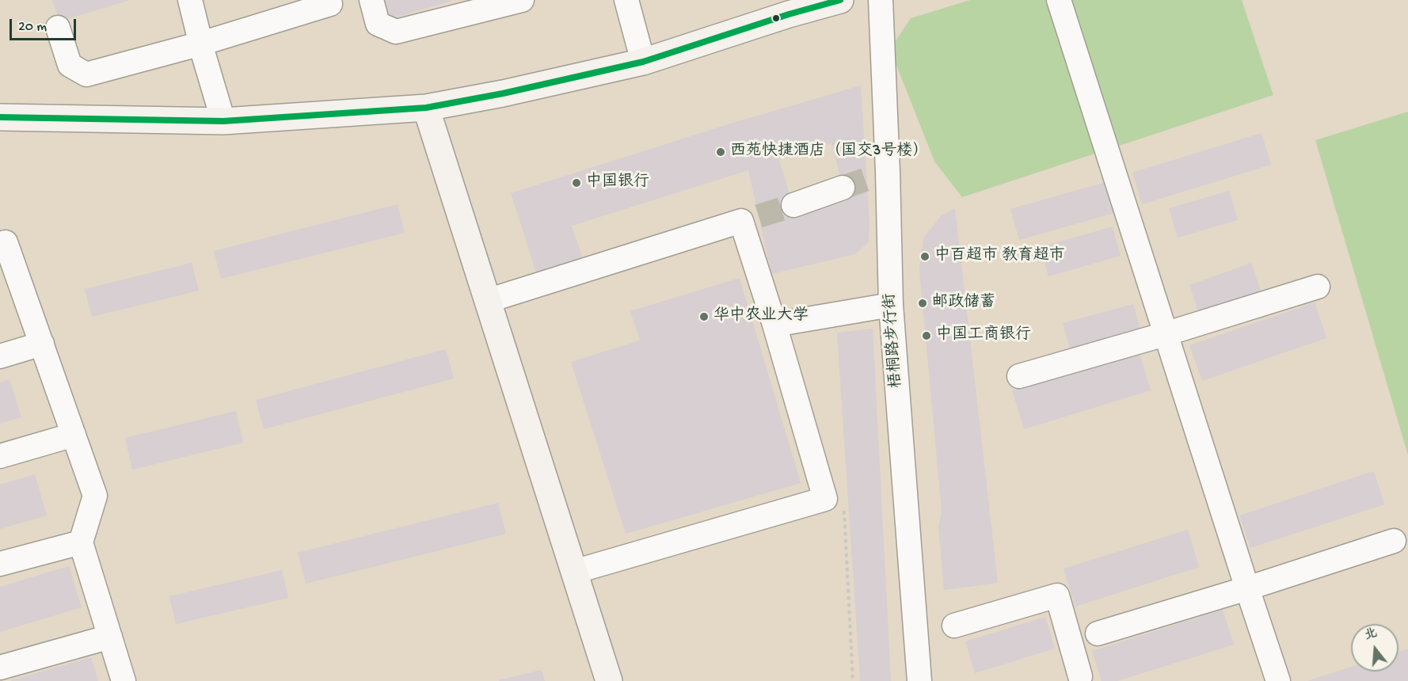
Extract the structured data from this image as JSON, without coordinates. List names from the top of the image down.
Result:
{
  "streets": {
    "street": ["梧桐路步行街"]
  },
  "places": [
    "西苑快捷酒店（国交3号楼）",
    "中国银行",
    "中百超市 教育超市",
    "邮政储蓄",
    "华中农业大学",
    "中国工商银行"
  ],
  "scale_bar": "20 m",
  "north": "top"
}
